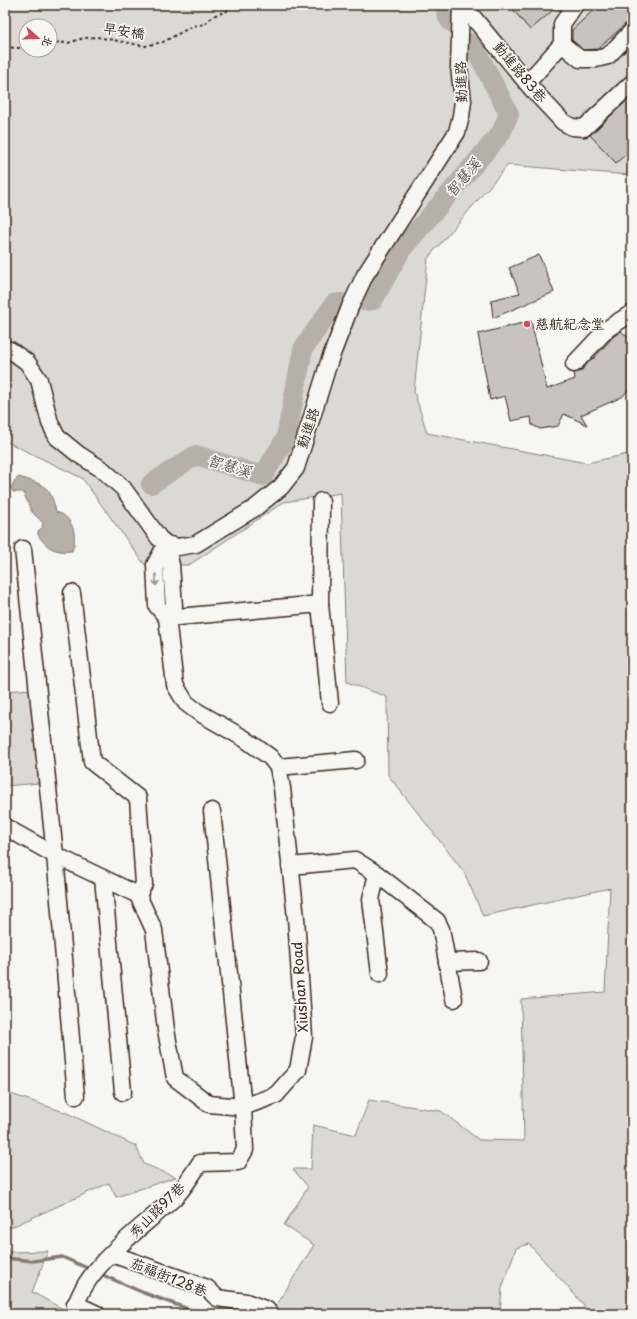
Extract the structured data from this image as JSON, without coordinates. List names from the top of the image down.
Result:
{
  "streets": {
    "street": [
      "勤進路83巷",
      "勤進路",
      "Xiushan Road",
      "秀山路97巷",
      "茄福街128巷"
    ],
    "path": ["早安橋"]
  },
  "crossings": [
    ["勤進路83巷", "勤進路"],
    ["Xiushan Road", "秀山路97巷"],
    ["秀山路97巷", "茄福街128巷"]
  ],
  "water": ["智慧溪"],
  "places": ["慈航紀念堂"],
  "north": "right"
}
